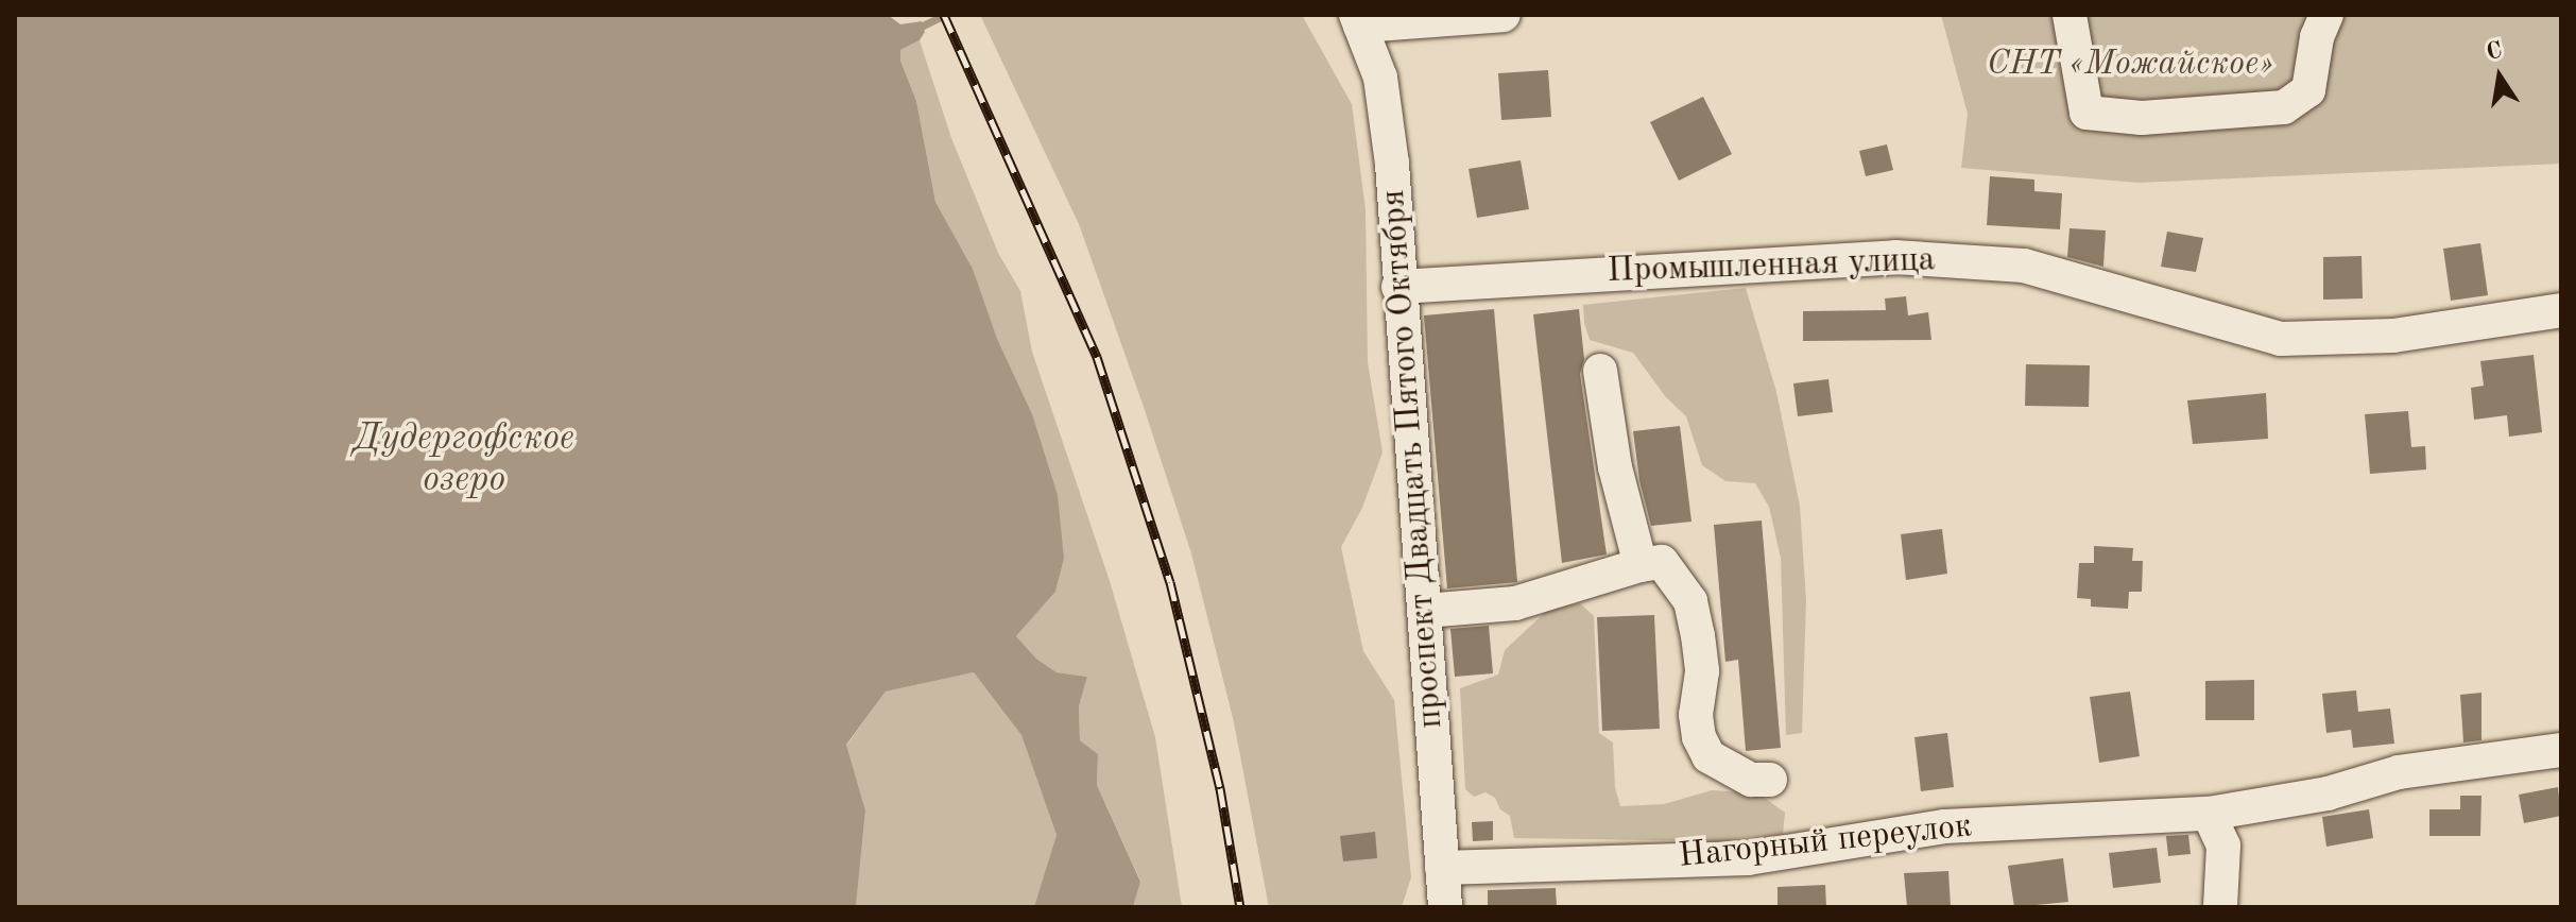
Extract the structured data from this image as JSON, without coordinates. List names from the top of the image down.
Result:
{
  "streets": {
    "street": ["Промышленная улица", "проспект Двадцать Пятого Октября", "Нагорный переулок"]
  },
  "crossings": [
    ["Промышленная улица", "проспект Двадцать Пятого Октября"],
    ["проспект Двадцать Пятого Октября", "Нагорный переулок"]
  ],
  "water": ["Дудергофское озеро"],
  "parks": ["СНТ «Можайское»"],
  "north": "top"
}
